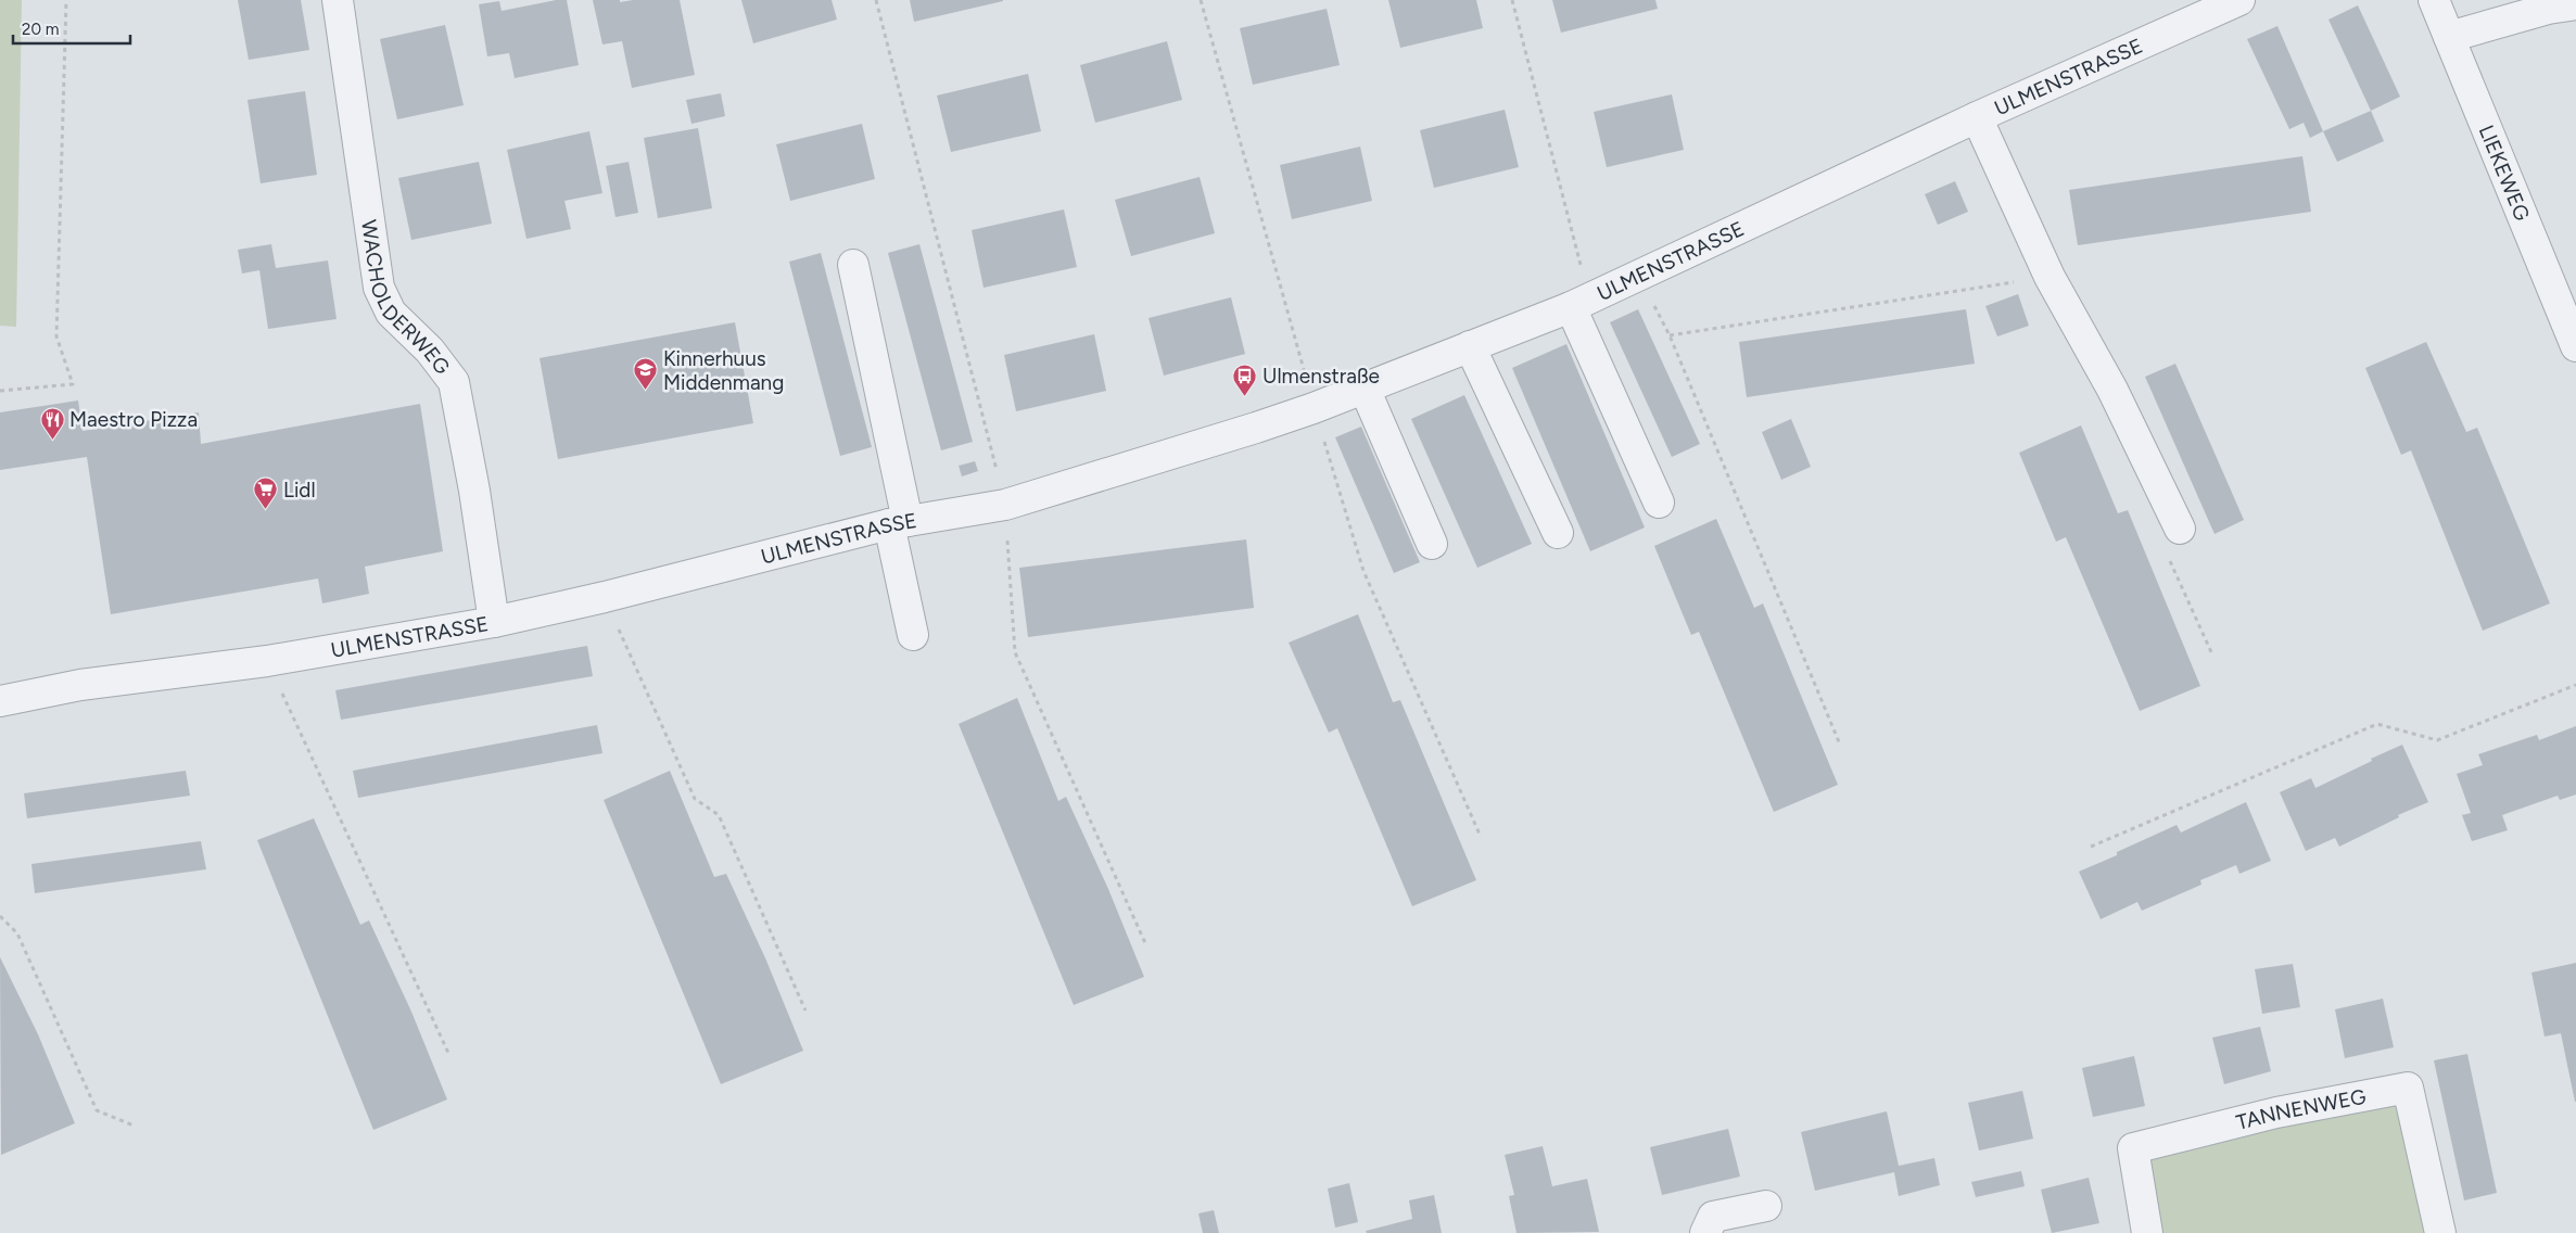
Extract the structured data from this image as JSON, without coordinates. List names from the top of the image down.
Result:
{
  "streets": {
    "street": [
      "ULMENSTRASSE",
      "LIEKEWEG",
      "WACHOLDERWEG",
      "TANNENWEG"
    ]
  },
  "crossings": [
    ["ULMENSTRASSE", "WACHOLDERWEG"]
  ],
  "places": {
    "school or university": ["Kinnerhuus Middenmang"],
    "bus stop": ["Ulmenstraße"],
    "restaurant": ["Maestro Pizza"],
    "supermarket": ["Lidl"]
  },
  "scale_bar": "20 m"
}
